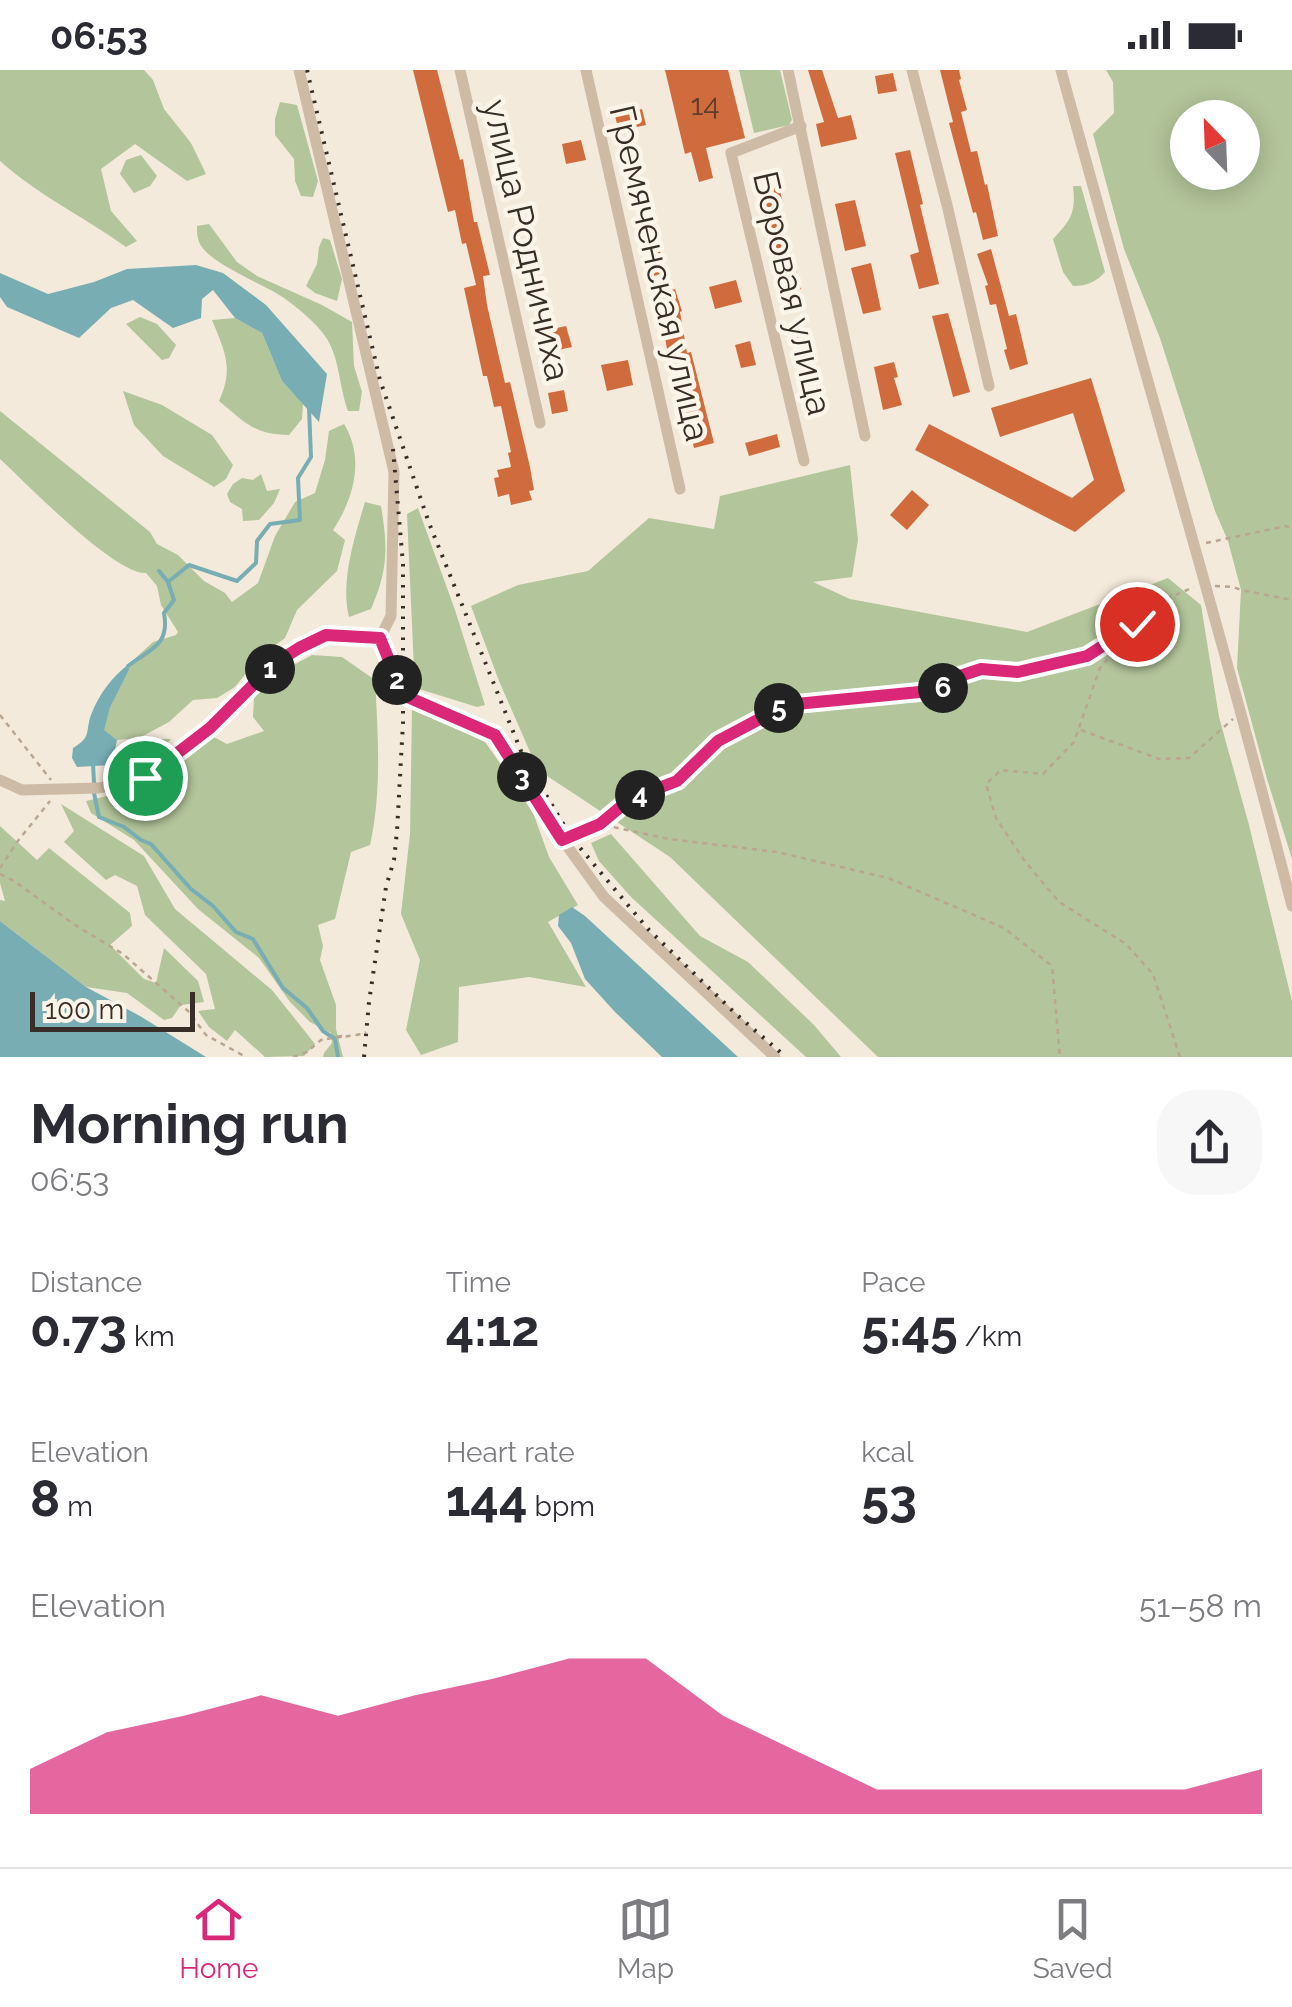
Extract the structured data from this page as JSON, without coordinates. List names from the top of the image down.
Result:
{
  "streets": {
    "street": ["улица Родничиха", "Гремяченская улица", "Боровая улица"]
  },
  "house_numbers": ["14"],
  "scale_bar": "100 m",
  "north": "top left",
  "page": {
    "status": "06:53",
    "pins": [
      "1",
      "2",
      "6",
      "5",
      "3",
      "4"
    ],
    "scale": "100 m",
    "heading": ["Morning run", "06:53"],
    "stats": [
      ["Distance", "0.73 km"],
      ["Time", "4:12"],
      ["Pace", "5:45 /km"],
      ["Elevation", "8 m"],
      ["Heart rate", "144 bpm"],
      ["kcal", "53"]
    ],
    "chart": ["Elevation", "51–58 m"],
    "tabs": ["Home", "Map", "Saved"]
  }
}
